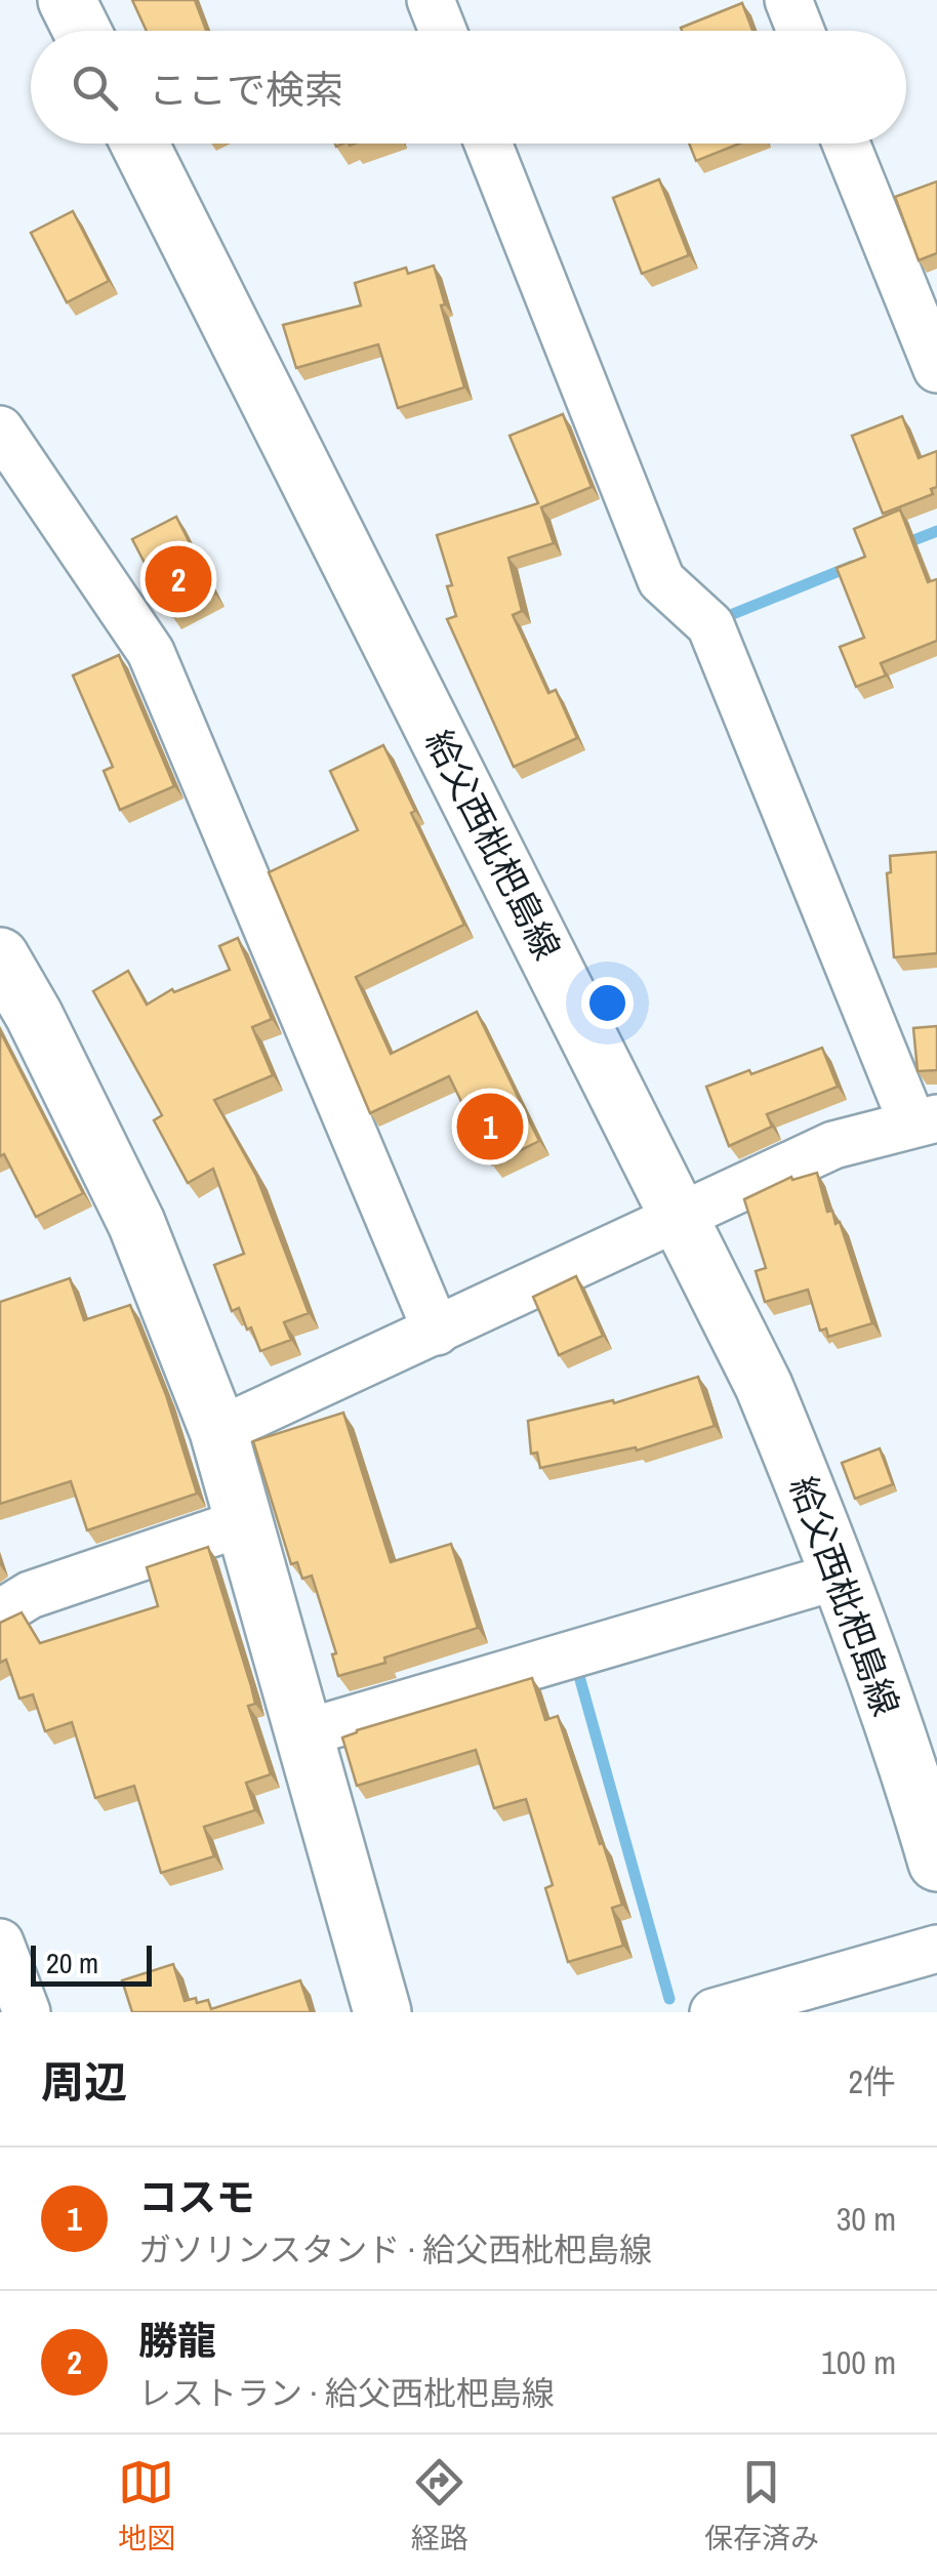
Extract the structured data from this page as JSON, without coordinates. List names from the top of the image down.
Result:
{
  "streets": {
    "main road": ["給父西枇杷島線"]
  },
  "scale_bar": "20 m",
  "page": {
    "search": "ここで検索",
    "pins": ["2", "1"],
    "scale": "20 m",
    "heading": ["周辺", "2件"],
    "list": [
      {
        "mark": "1",
        "name": "コスモ",
        "note": "ガソリンスタンド · 給父西枇杷島線",
        "value": "30 m"
      },
      {
        "mark": "2",
        "name": "勝龍",
        "note": "レストラン · 給父西枇杷島線",
        "value": "100 m"
      }
    ],
    "nav": ["地図", "経路", "保存済み"]
  }
}
